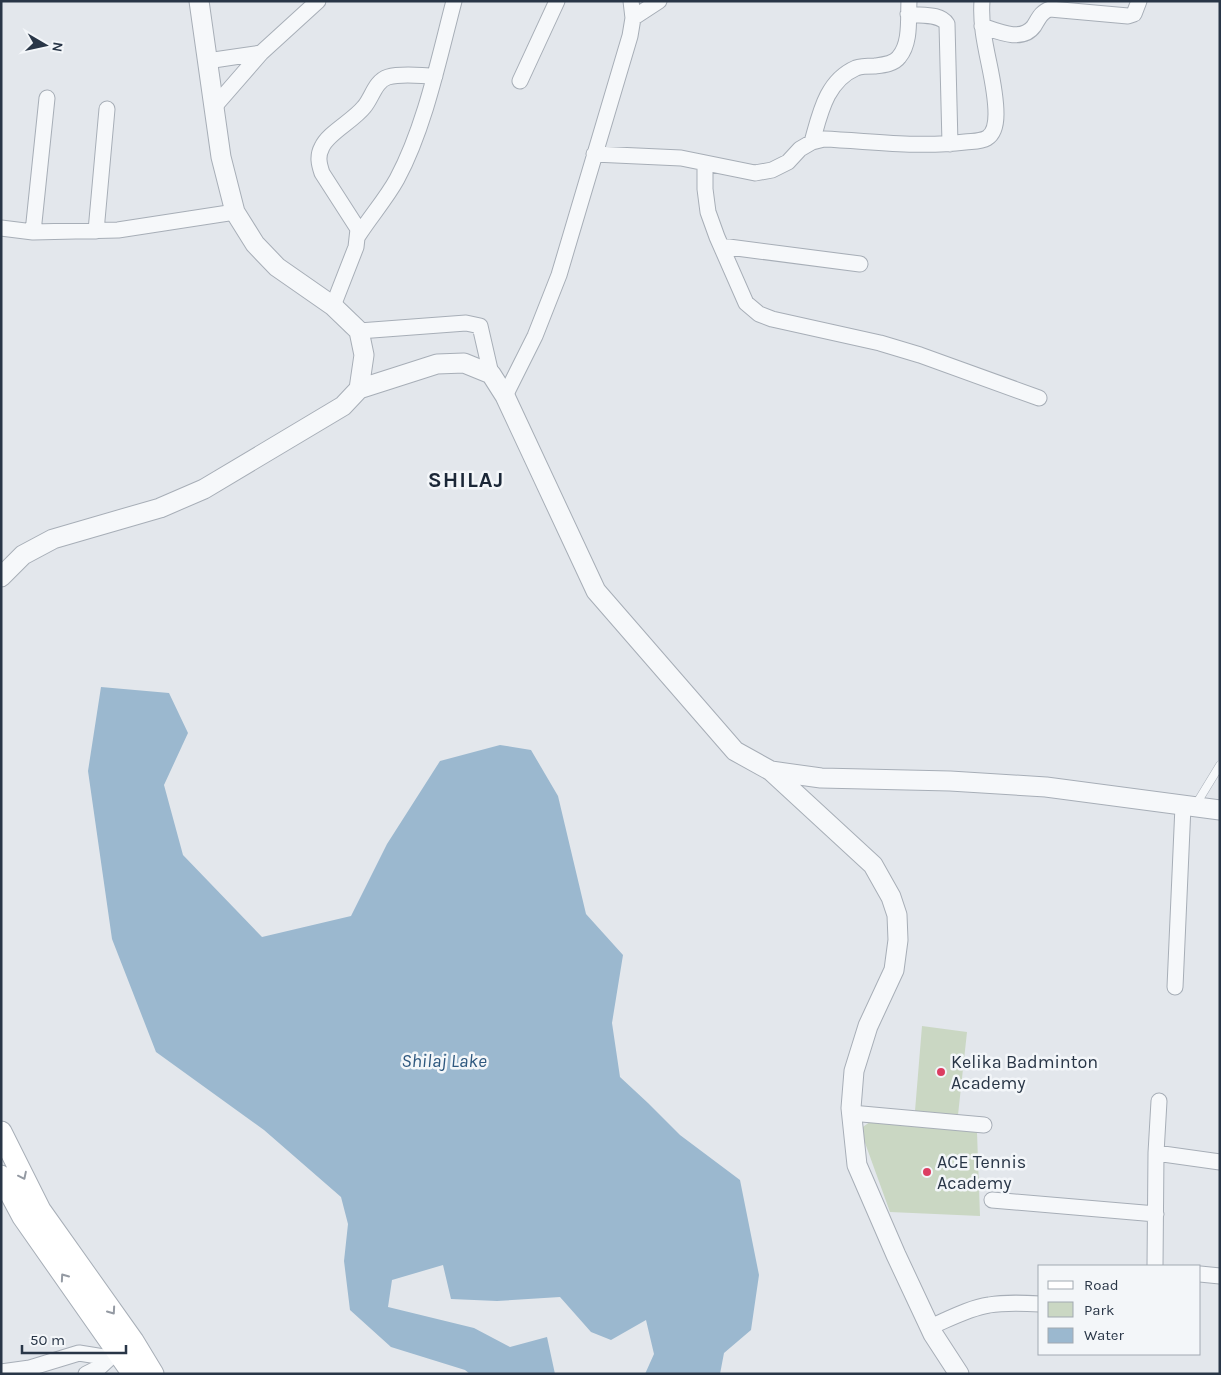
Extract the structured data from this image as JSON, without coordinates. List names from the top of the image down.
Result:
{
  "districts": ["SHILAJ"],
  "water": ["Shilaj Lake"],
  "places": ["Kelika Badminton Academy", "ACE Tennis Academy"],
  "legend": ["Road", "Park", "Water"],
  "scale_bar": "50 m",
  "north": "right"
}
